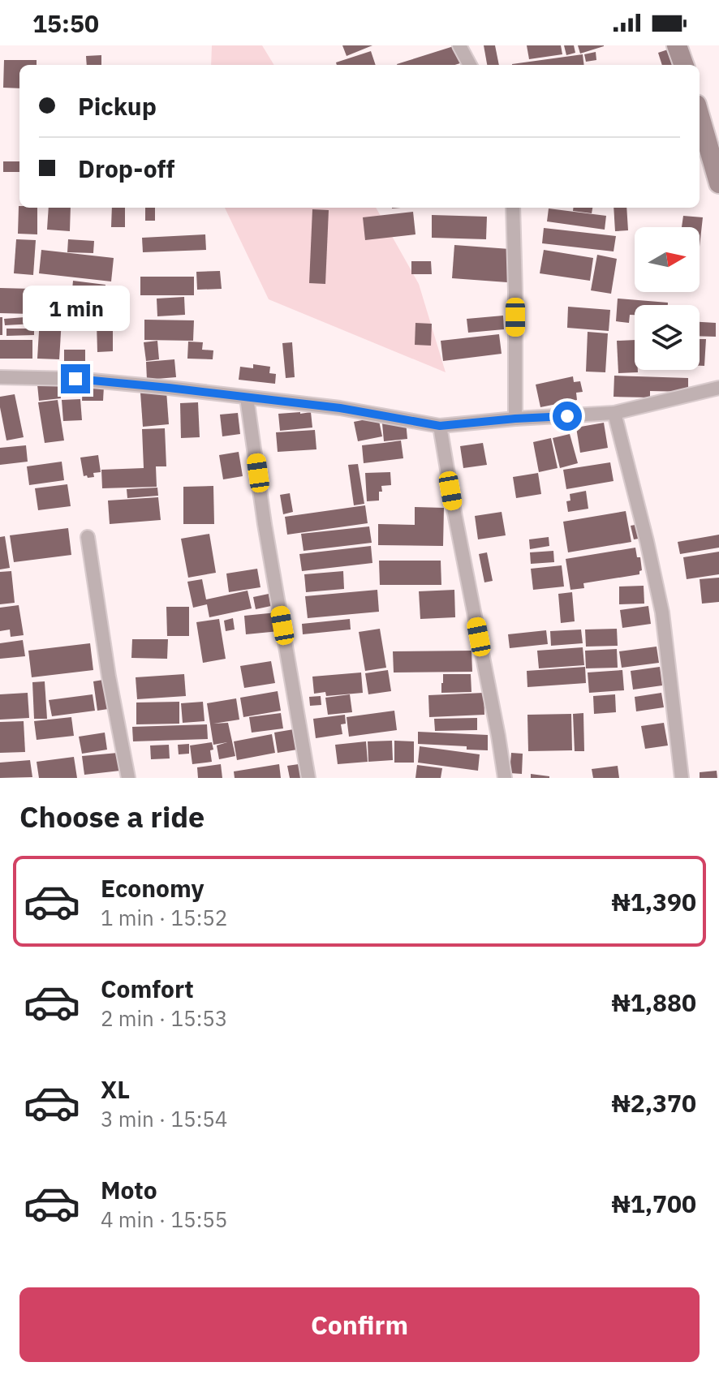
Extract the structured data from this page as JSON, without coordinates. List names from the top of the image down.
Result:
{
  "north": "right",
  "page": {
    "status": "15:50",
    "banner": ["Pickup", "Drop-off"],
    "bubble": "1 min",
    "heading": "Choose a ride",
    "list": [
      {
        "name": "Economy",
        "note": "1 min · 15:52",
        "value": "₦1,390"
      },
      {
        "name": "Comfort",
        "note": "2 min · 15:53",
        "value": "₦1,880"
      },
      {
        "name": "XL",
        "note": "3 min · 15:54",
        "value": "₦2,370"
      },
      {
        "name": "Moto",
        "note": "4 min · 15:55",
        "value": "₦1,700"
      }
    ],
    "buttons": "Confirm"
  }
}
